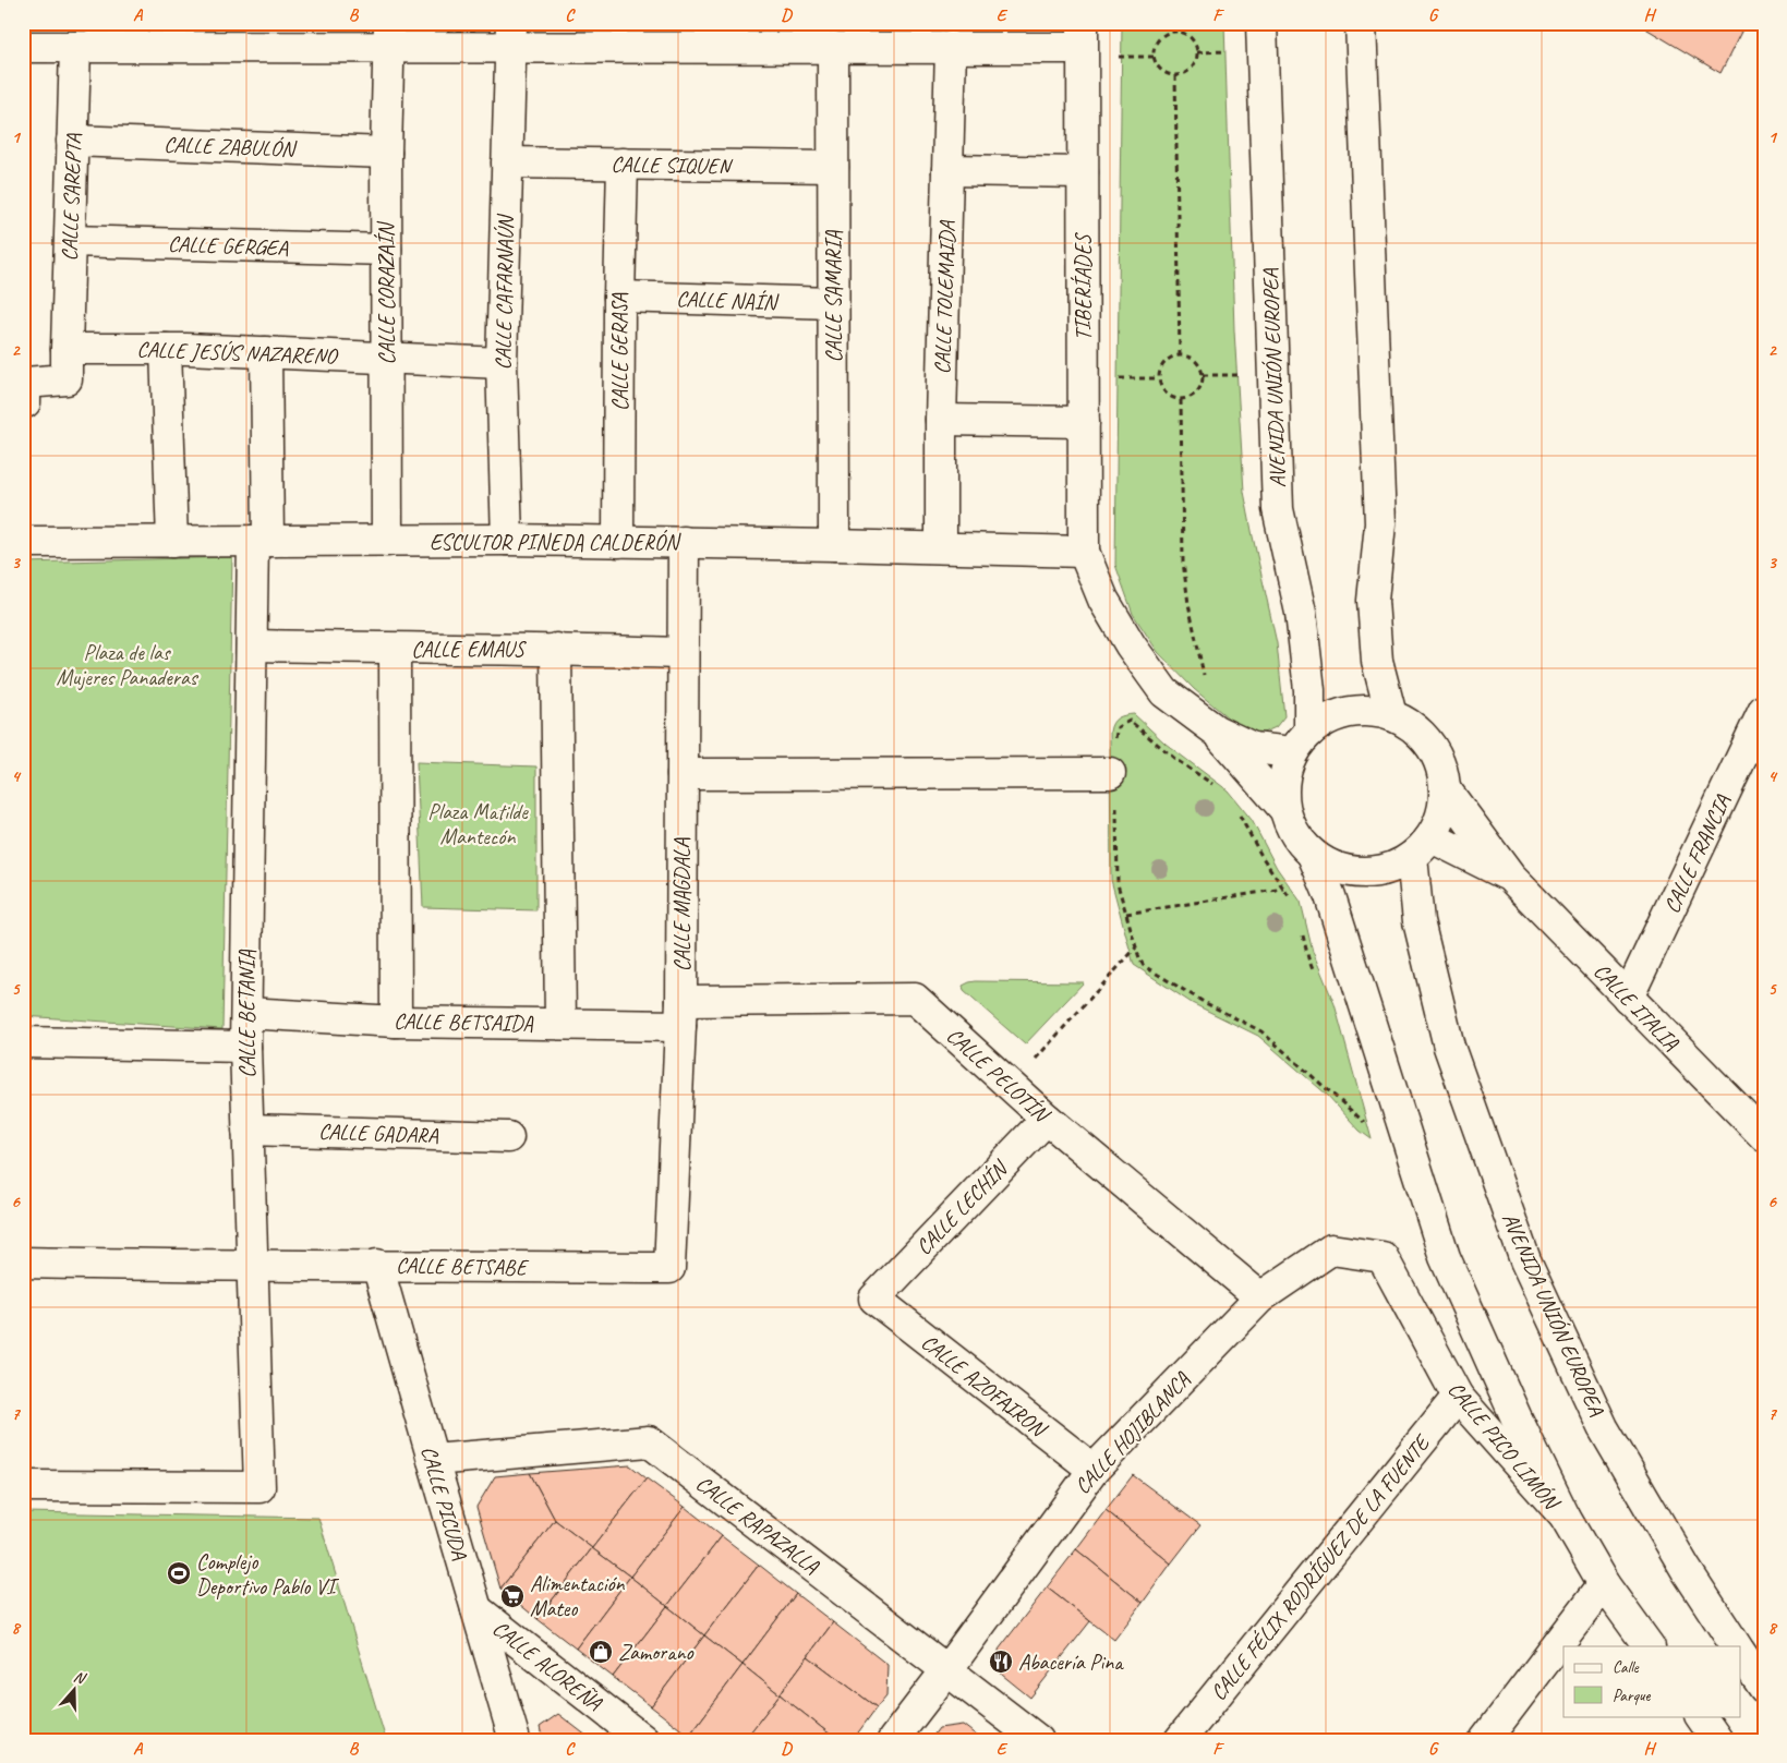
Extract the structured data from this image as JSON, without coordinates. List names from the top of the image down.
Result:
{
  "streets": {
    "street": [
      "CALLE ZABULÓN",
      "CALLE SIQUEN",
      "CALLE SAREPTA",
      "CALLE GERGEA",
      "TIBERÍADES",
      "CALLE CAFARNAÚN",
      "CALLE CORAZAÍN",
      "CALLE SAMARIA",
      "CALLE TOLEMAIDA",
      "CALLE NAÍN",
      "CALLE JESÚS NAZARENO",
      "CALLE GERASA",
      "AVENIDA UNIÓN EUROPEA",
      "ESCULTOR PINEDA CALDERÓN",
      "CALLE EMAUS",
      "CALLE FRANCIA",
      "CALLE MAGDALA",
      "CALLE ITALIA",
      "CALLE BETANIA",
      "CALLE BETSAIDA",
      "CALLE PELOTÍN",
      "CALLE GADARA",
      "CALLE LECHÍN",
      "CALLE BETSABE",
      "CALLE AZOFAIRON",
      "CALLE HOJIBLANCA",
      "CALLE PICO LIMÓN",
      "CALLE PICUDA",
      "CALLE RAPAZALLA",
      "CALLE FÉLIX RODRÍGUEZ DE LA FUENTE",
      "CALLE ALOREÑA"
    ]
  },
  "crossings": [
    ["CALLE ZABULÓN", "CALLE SAREPTA"],
    ["CALLE ZABULÓN", "CALLE CORAZAÍN"],
    ["CALLE SIQUEN", "CALLE CAFARNAÚN"],
    ["CALLE SIQUEN", "CALLE SAMARIA"],
    ["CALLE SIQUEN", "CALLE GERASA"],
    ["CALLE SAREPTA", "CALLE GERGEA"],
    ["CALLE SAREPTA", "CALLE JESÚS NAZARENO"],
    ["CALLE GERGEA", "CALLE CORAZAÍN"],
    ["TIBERÍADES", "ESCULTOR PINEDA CALDERÓN"],
    ["CALLE CAFARNAÚN", "CALLE JESÚS NAZARENO"],
    ["CALLE CAFARNAÚN", "ESCULTOR PINEDA CALDERÓN"],
    ["CALLE CORAZAÍN", "CALLE JESÚS NAZARENO"],
    ["CALLE CORAZAÍN", "ESCULTOR PINEDA CALDERÓN"],
    ["CALLE SAMARIA", "CALLE NAÍN"],
    ["CALLE SAMARIA", "ESCULTOR PINEDA CALDERÓN"],
    ["CALLE TOLEMAIDA", "ESCULTOR PINEDA CALDERÓN"],
    ["CALLE NAÍN", "CALLE GERASA"],
    ["CALLE JESÚS NAZARENO", "CALLE BETANIA"],
    ["CALLE GERASA", "ESCULTOR PINEDA CALDERÓN"],
    ["AVENIDA UNIÓN EUROPEA", "CALLE ITALIA"],
    ["ESCULTOR PINEDA CALDERÓN", "CALLE MAGDALA"],
    ["ESCULTOR PINEDA CALDERÓN", "CALLE BETANIA"],
    ["CALLE EMAUS", "CALLE MAGDALA"],
    ["CALLE EMAUS", "CALLE BETANIA"],
    ["CALLE FRANCIA", "CALLE ITALIA"],
    ["CALLE MAGDALA", "CALLE BETSAIDA"],
    ["CALLE MAGDALA", "CALLE PELOTÍN"],
    ["CALLE MAGDALA", "CALLE BETSABE"],
    ["CALLE BETANIA", "CALLE BETSAIDA"],
    ["CALLE BETANIA", "CALLE GADARA"],
    ["CALLE BETANIA", "CALLE BETSABE"],
    ["CALLE BETSAIDA", "CALLE PELOTÍN"],
    ["CALLE PELOTÍN", "CALLE LECHÍN"],
    ["CALLE PELOTÍN", "CALLE HOJIBLANCA"],
    ["CALLE LECHÍN", "CALLE AZOFAIRON"],
    ["CALLE BETSABE", "CALLE PICUDA"],
    ["CALLE AZOFAIRON", "CALLE HOJIBLANCA"],
    ["CALLE HOJIBLANCA", "CALLE PICO LIMÓN"],
    ["CALLE HOJIBLANCA", "CALLE RAPAZALLA"],
    ["CALLE PICO LIMÓN", "CALLE FÉLIX RODRÍGUEZ DE LA FUENTE"],
    ["CALLE PICUDA", "CALLE RAPAZALLA"],
    ["CALLE PICUDA", "CALLE ALOREÑA"]
  ],
  "parks": ["Plaza de las Mujeres Panaderas", "Plaza Matilde Mantecón"],
  "places": {
    "sports": ["Complejo Deportivo Pablo VI"],
    "supermarket": ["Alimentación Mateo"],
    "shop": ["Zamorano"],
    "restaurant": ["Abacería Pina"]
  },
  "legend": ["Calle", "Parque"],
  "north": "top",
  "grid": {
    "columns": [
      "A",
      "B",
      "C",
      "D",
      "E",
      "F",
      "G",
      "H"
    ],
    "rows": [
      "1",
      "2",
      "3",
      "4",
      "5",
      "6",
      "7",
      "8"
    ]
  }
}
